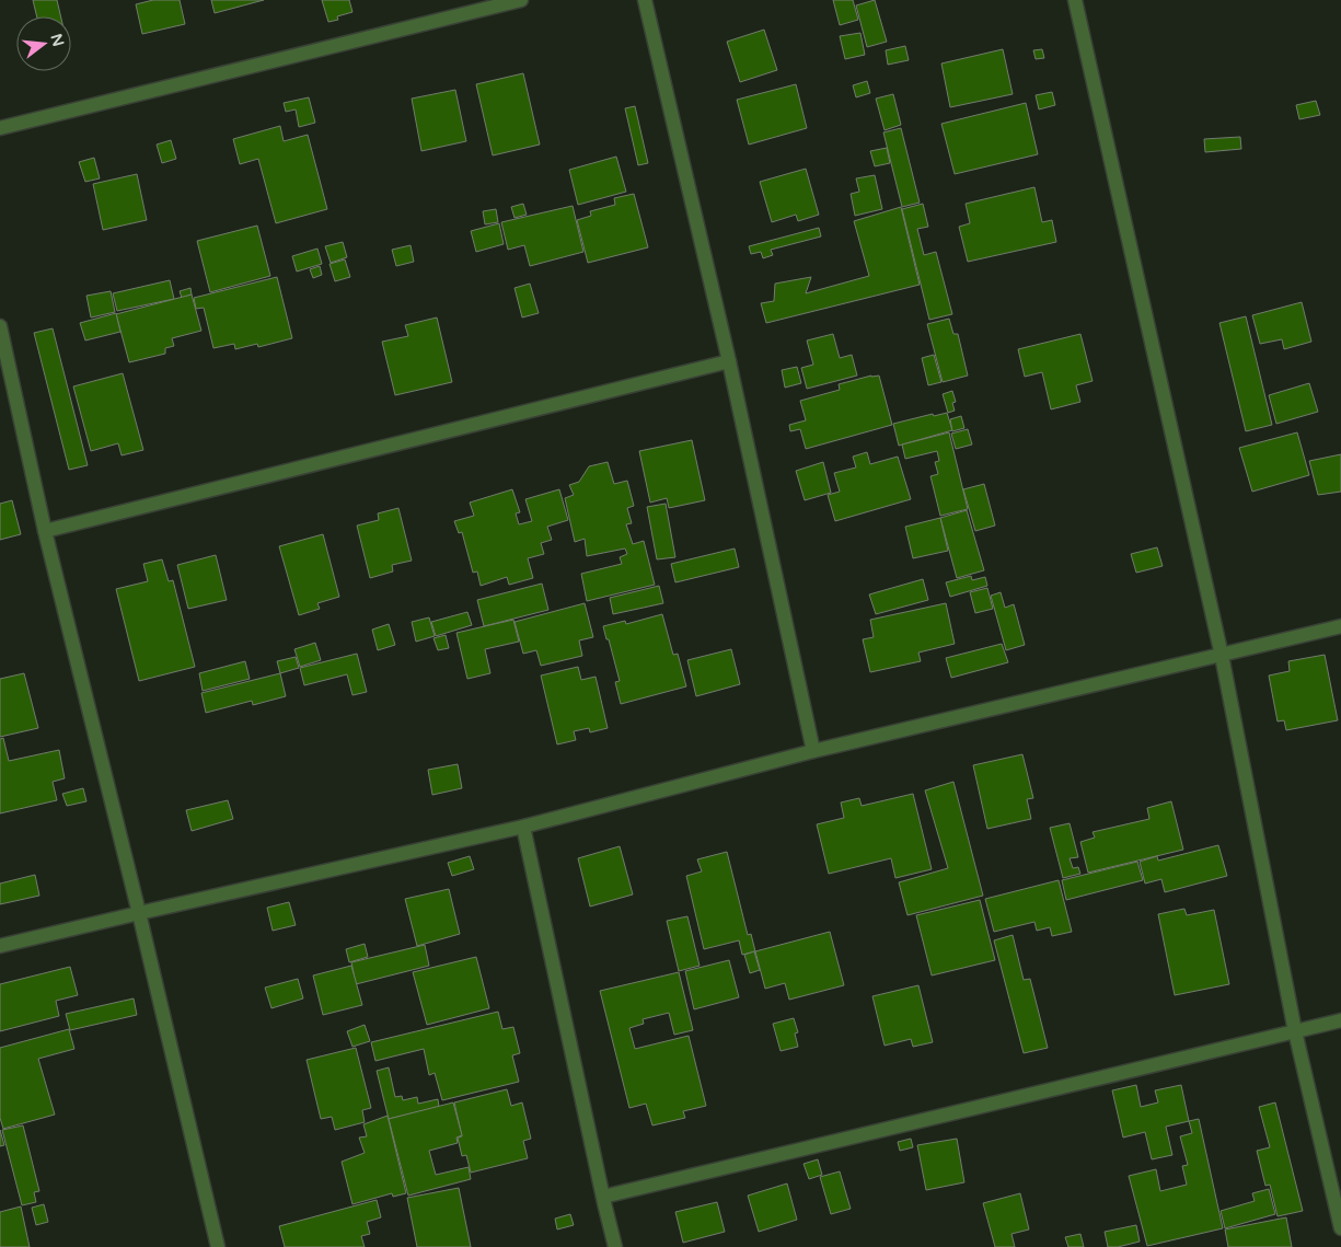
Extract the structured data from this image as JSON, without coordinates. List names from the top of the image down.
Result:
{
  "north": "right"
}
